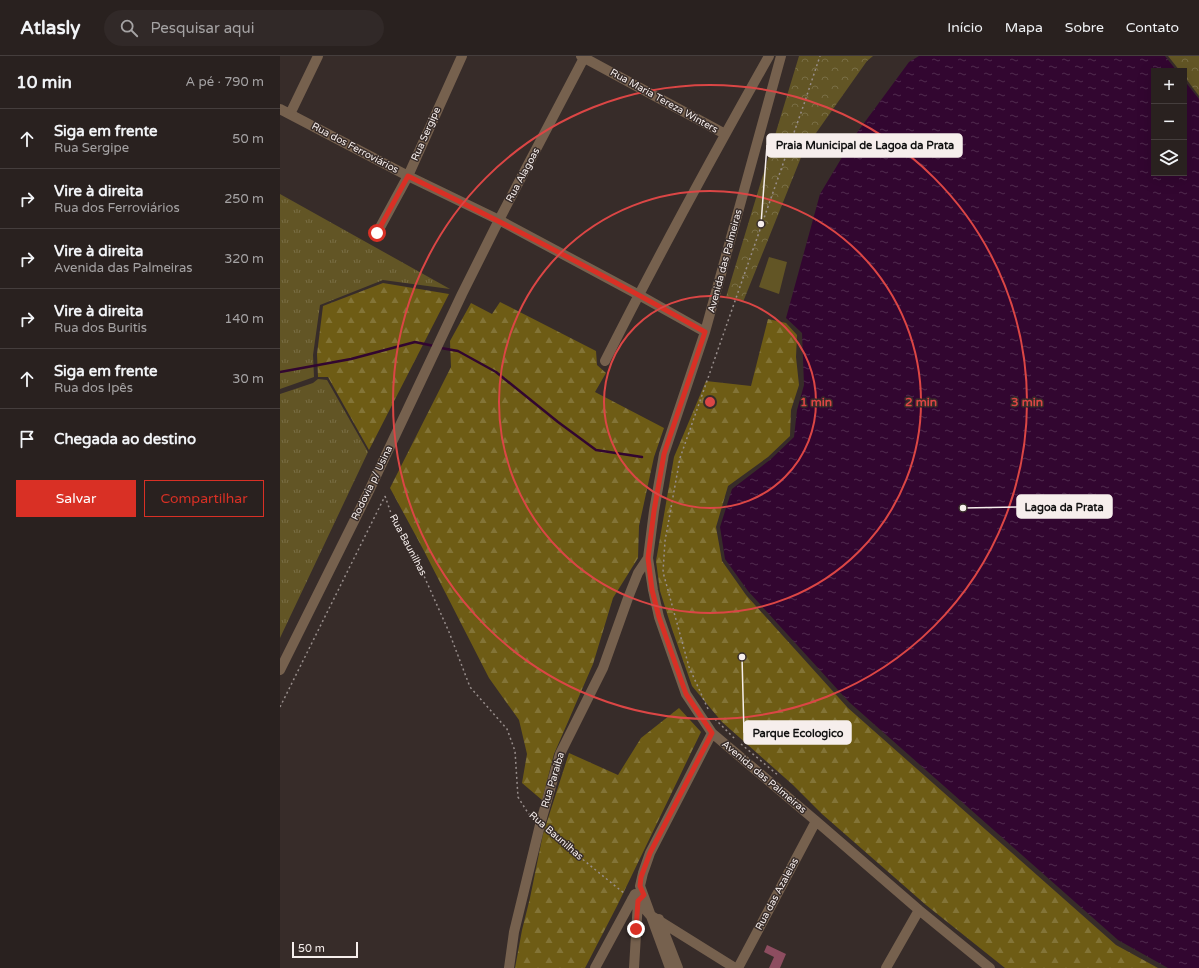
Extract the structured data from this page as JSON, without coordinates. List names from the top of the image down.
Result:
{
  "streets": {
    "street": [
      "Rua Maria Tereza Winters",
      "Rua Sergipe",
      "Rua dos Ferroviários",
      "Rua Alagoas",
      "Avenida das Palmeiras",
      "Rodovia p/ Usina",
      "Rua Paraiba",
      "Rua das Azaleias"
    ],
    "path": ["Rua Baunilhas"]
  },
  "crossings": [
    ["Rua Maria Tereza Winters", "Rua Alagoas"],
    ["Rua Sergipe", "Rua dos Ferroviários"],
    ["Rua dos Ferroviários", "Rua Alagoas"],
    ["Rua dos Ferroviários", "Avenida das Palmeiras"],
    ["Rua Alagoas", "Rodovia p/ Usina"],
    ["Avenida das Palmeiras", "Rua Paraiba"],
    ["Avenida das Palmeiras", "Rua das Azaleias"],
    ["Rua Baunilhas", "Rua Paraiba"]
  ],
  "places": ["Praia Municipal de Lagoa da Prata", "Lagoa da Prata", "Parque Ecologico"],
  "scale_bar": "50 m",
  "page": {
    "header": "Atlasly",
    "search": "Pesquisar aqui",
    "nav": [
      "Início",
      "Mapa",
      "Sobre",
      "Contato"
    ],
    "heading": ["10 min", "A pé · 790 m"],
    "map_buttons": ["+", "−"],
    "list": [
      ["Siga em frente", "Rua Sergipe", "50 m"],
      ["Vire à direita", "Rua dos Ferroviários", "250 m"],
      ["Vire à direita", "Avenida das Palmeiras", "320 m"],
      ["Vire à direita", "Rua dos Buritis", "140 m"],
      ["Siga em frente", "Rua dos Ipês", "30 m"],
      "Chegada ao destino"
    ],
    "buttons": ["Salvar", "Compartilhar"],
    "scale": "50 m"
  },
  "rings": ["1 min", "2 min", "3 min"]
}
